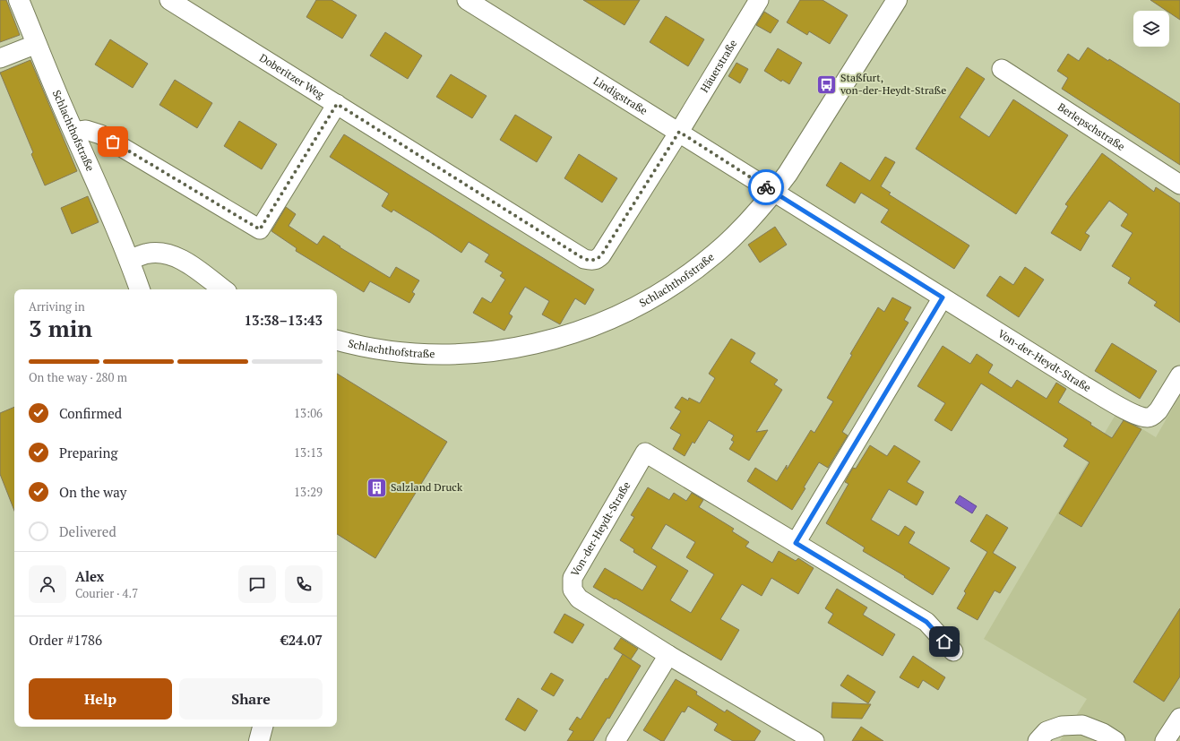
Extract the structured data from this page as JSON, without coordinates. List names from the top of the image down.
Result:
{
  "streets": {
    "street": [
      "Häuerstraße",
      "Doberitzer Weg",
      "Lindigstraße",
      "Berlepschstraße",
      "Schlachthofstraße",
      "Von-der-Heydt-Straße"
    ]
  },
  "crossings": [
    ["Häuerstraße", "Doberitzer Weg"],
    ["Häuerstraße", "Lindigstraße"],
    ["Doberitzer Weg", "Lindigstraße"],
    ["Lindigstraße", "Schlachthofstraße"],
    ["Lindigstraße", "Von-der-Heydt-Straße"],
    ["Schlachthofstraße", "Von-der-Heydt-Straße"]
  ],
  "places": {
    "bus stop": ["Staßfurt, von-der-Heydt-Straße"],
    "building": ["Salzland Druck"]
  },
  "page": {
    "heading": ["3 min", "Arriving in", "13:38–13:43"],
    "panel": [
      "Alex",
      "Courier · 4.7",
      "Order #1786",
      "€24.07"
    ],
    "bar": "On the way · 280 m",
    "list": [
      ["Confirmed", "13:06"],
      ["Preparing", "13:13"],
      ["On the way", "13:29"],
      "Delivered"
    ],
    "buttons": ["Help", "Share"]
  }
}
